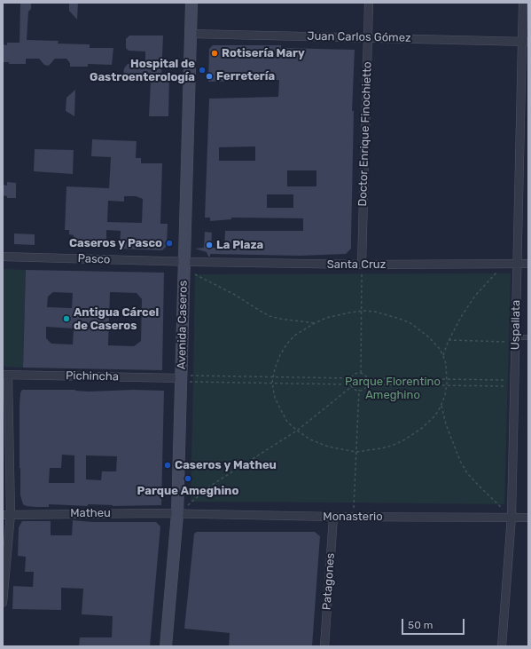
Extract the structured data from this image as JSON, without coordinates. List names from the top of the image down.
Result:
{
  "streets": {
    "main road": ["Avenida Caseros"],
    "street": [
      "Juan Carlos Gómez",
      "Doctor Enrique Finochietto",
      "Pasco",
      "Santa Cruz",
      "Uspallata",
      "Pichincha",
      "Matheu",
      "Monasterio",
      "Patagones"
    ]
  },
  "crossings": [
    ["Juan Carlos Gómez", "Doctor Enrique Finochietto"],
    ["Juan Carlos Gómez", "Avenida Caseros"],
    ["Juan Carlos Gómez", "Uspallata"],
    ["Doctor Enrique Finochietto", "Santa Cruz"],
    ["Pasco", "Santa Cruz"],
    ["Pasco", "Avenida Caseros"],
    ["Santa Cruz", "Avenida Caseros"],
    ["Santa Cruz", "Uspallata"],
    ["Avenida Caseros", "Pichincha"],
    ["Avenida Caseros", "Matheu"],
    ["Avenida Caseros", "Monasterio"],
    ["Uspallata", "Monasterio"],
    ["Matheu", "Monasterio"],
    ["Monasterio", "Patagones"]
  ],
  "parks": ["Parque Florentino Ameghino"],
  "places": [
    "Rotisería Mary",
    "Hospital de Gastroenterología",
    "Ferretería",
    "Caseros y Pasco",
    "La Plaza",
    "Antigua Cárcel de Caseros",
    "Caseros y Matheu",
    "Parque Ameghino"
  ],
  "scale_bar": "50 m"
}
